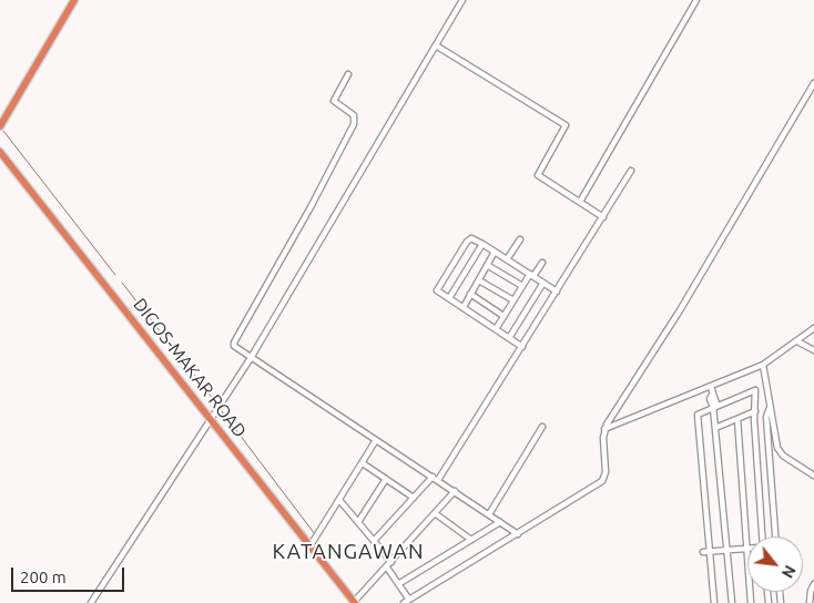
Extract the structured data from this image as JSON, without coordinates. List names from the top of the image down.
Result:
{
  "streets": {
    "highway": ["DIGOS-MAKAR ROAD"]
  },
  "districts": ["KATANGAWAN"],
  "scale_bar": "200 m",
  "north": "bottom right"
}
